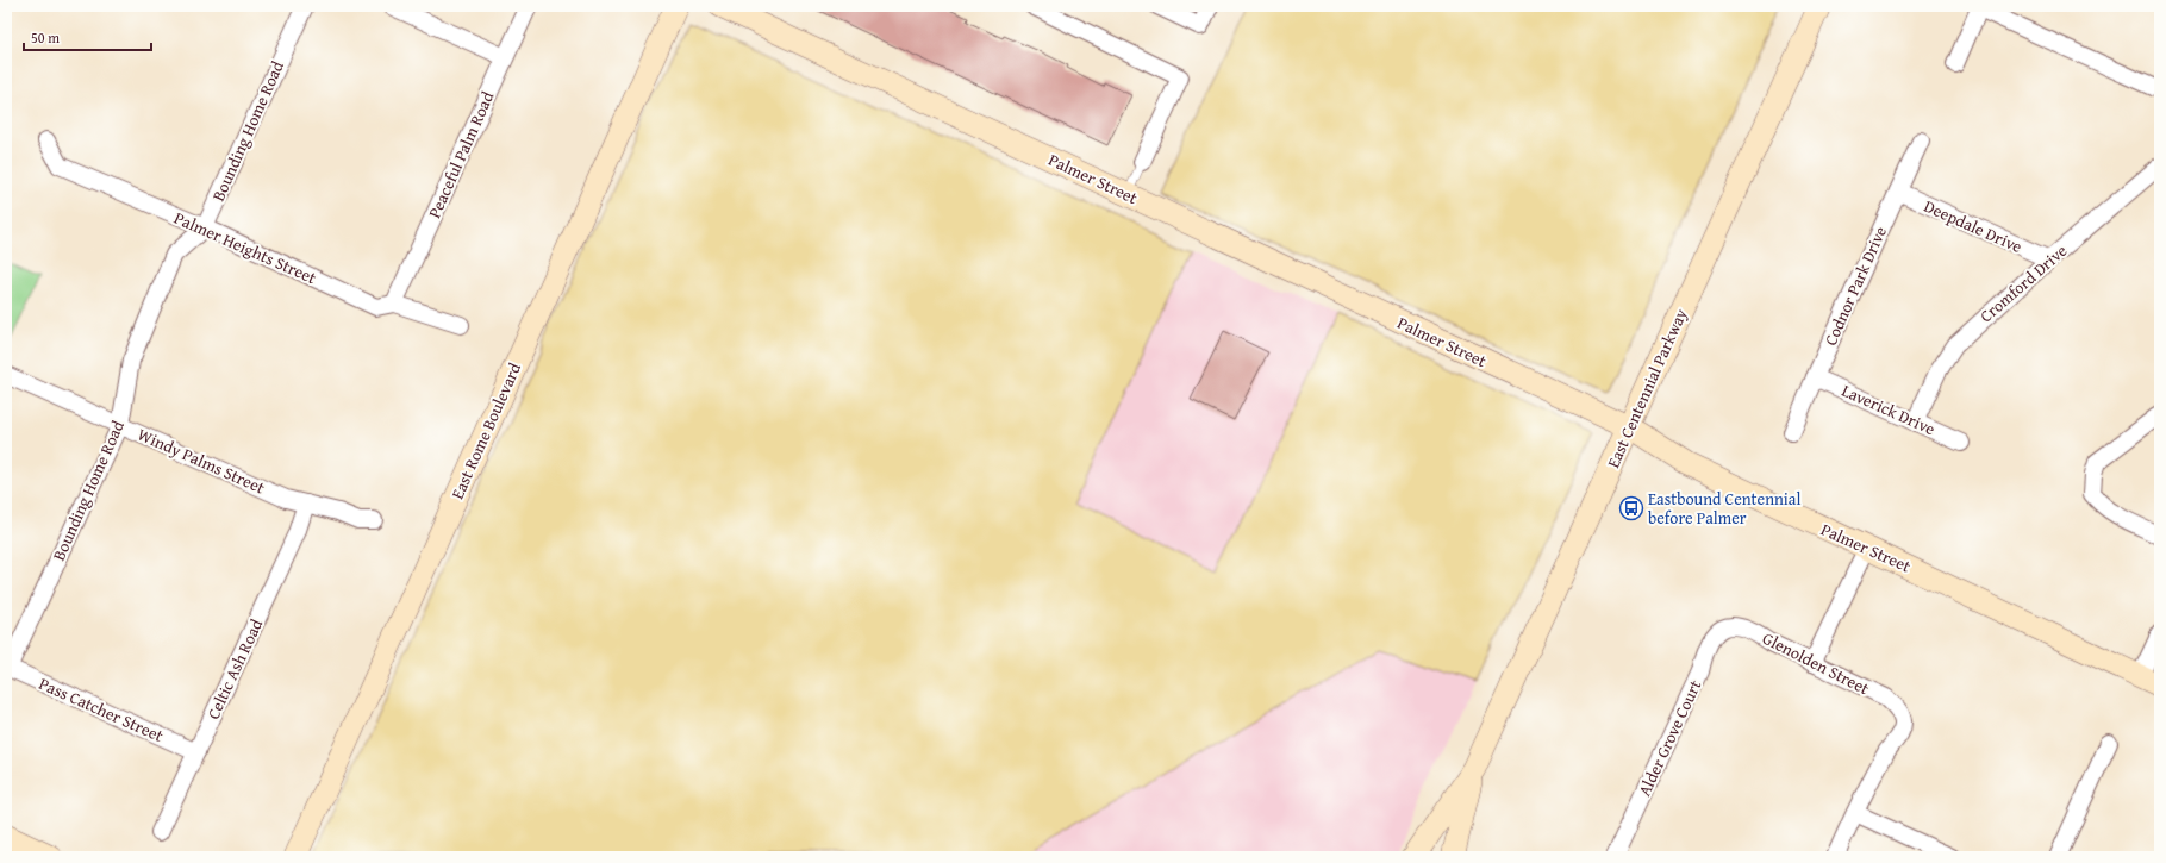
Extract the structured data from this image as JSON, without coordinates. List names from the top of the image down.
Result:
{
  "streets": {
    "street": [
      "Bounding Home Road",
      "Peaceful Palm Road",
      "Palmer Street",
      "Deepdale Drive",
      "Palmer Heights Street",
      "Cromford Drive",
      "Codnor Park Drive",
      "East Centennial Parkway",
      "Laverick Drive",
      "East Rome Boulevard",
      "Windy Palms Street",
      "Glenolden Street",
      "Celtic Ash Road",
      "Pass Catcher Street",
      "Alder Grove Court"
    ]
  },
  "crossings": [
    ["Bounding Home Road", "Palmer Heights Street"],
    ["Bounding Home Road", "Windy Palms Street"],
    ["Bounding Home Road", "Pass Catcher Street"],
    ["Peaceful Palm Road", "Palmer Heights Street"],
    ["Palmer Street", "East Centennial Parkway"],
    ["Deepdale Drive", "Cromford Drive"],
    ["Deepdale Drive", "Codnor Park Drive"],
    ["Cromford Drive", "Laverick Drive"],
    ["Codnor Park Drive", "Laverick Drive"],
    ["Windy Palms Street", "Celtic Ash Road"],
    ["Glenolden Street", "Alder Grove Court"],
    ["Celtic Ash Road", "Pass Catcher Street"]
  ],
  "places": {
    "bus stop": ["Eastbound Centennial before Palmer"]
  },
  "scale_bar": "50 m"
}
